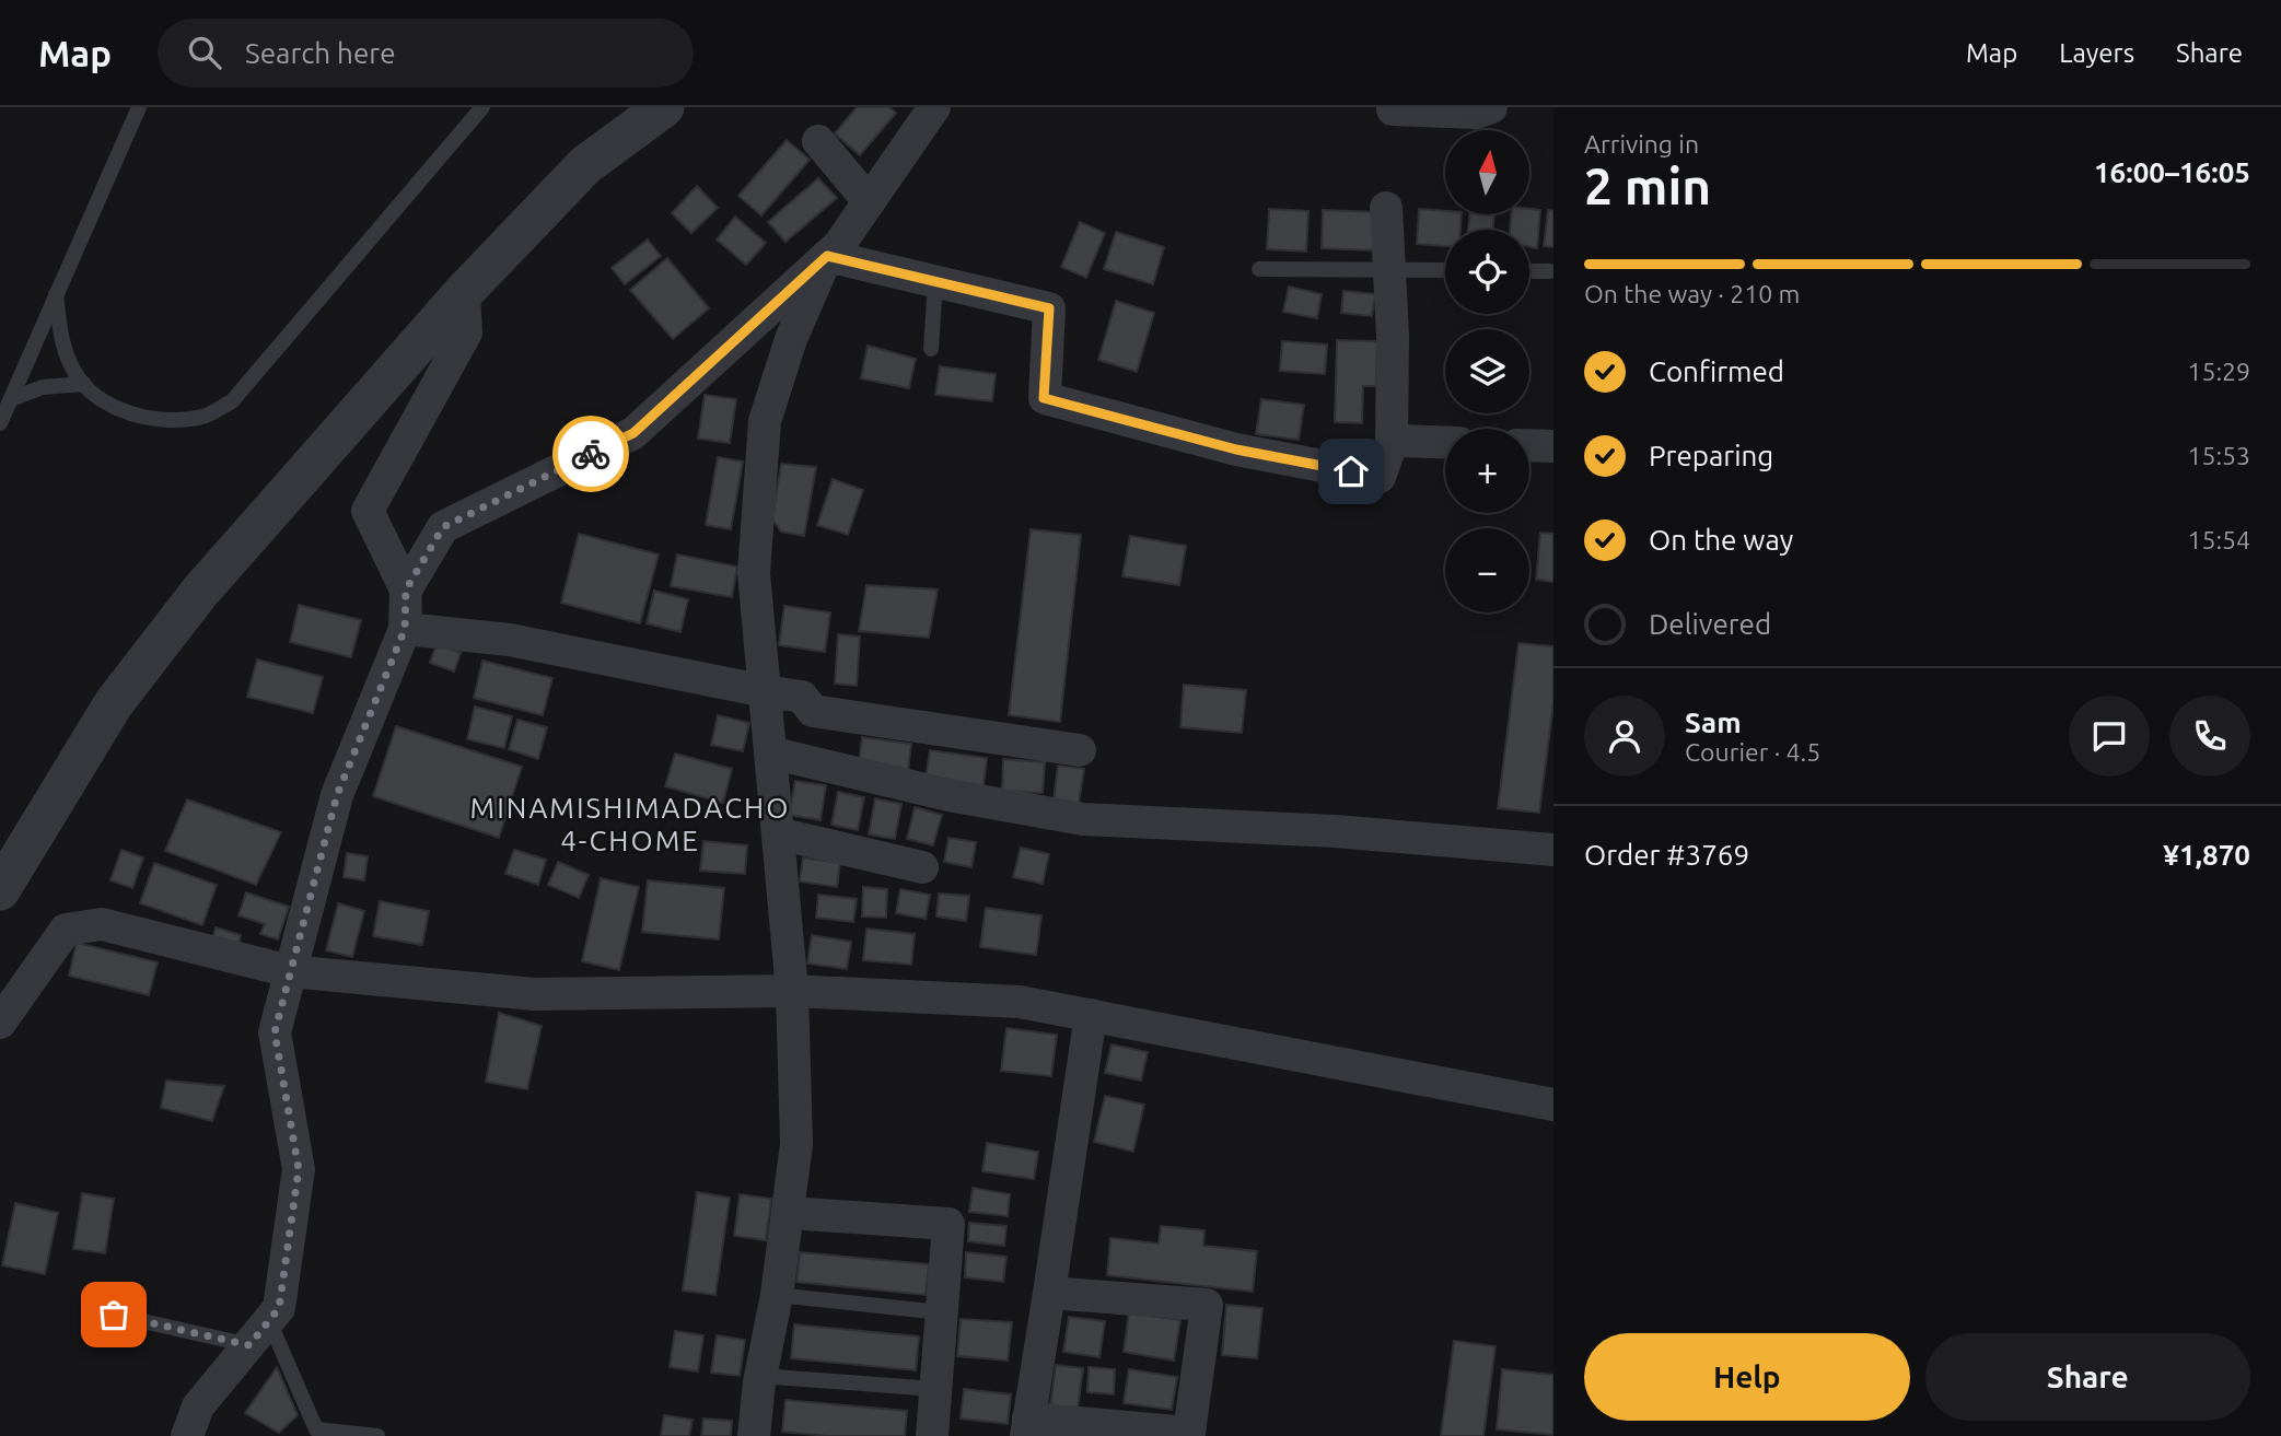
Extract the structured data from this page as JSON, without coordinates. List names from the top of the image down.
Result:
{
  "districts": ["MINAMISHIMADACHO 4-CHOME"],
  "north": "top",
  "page": {
    "header": "Map",
    "search": "Search here",
    "nav": ["Map", "Layers", "Share"],
    "heading": ["2 min", "Arriving in", "16:00–16:05"],
    "panel": [
      "Sam",
      "Courier · 4.5",
      "Order #3769",
      "¥1,870"
    ],
    "map_buttons": ["+", "−"],
    "bar": "On the way · 210 m",
    "list": [
      ["Confirmed", "15:29"],
      ["Preparing", "15:53"],
      ["On the way", "15:54"],
      "Delivered"
    ],
    "buttons": ["Help", "Share"]
  }
}
